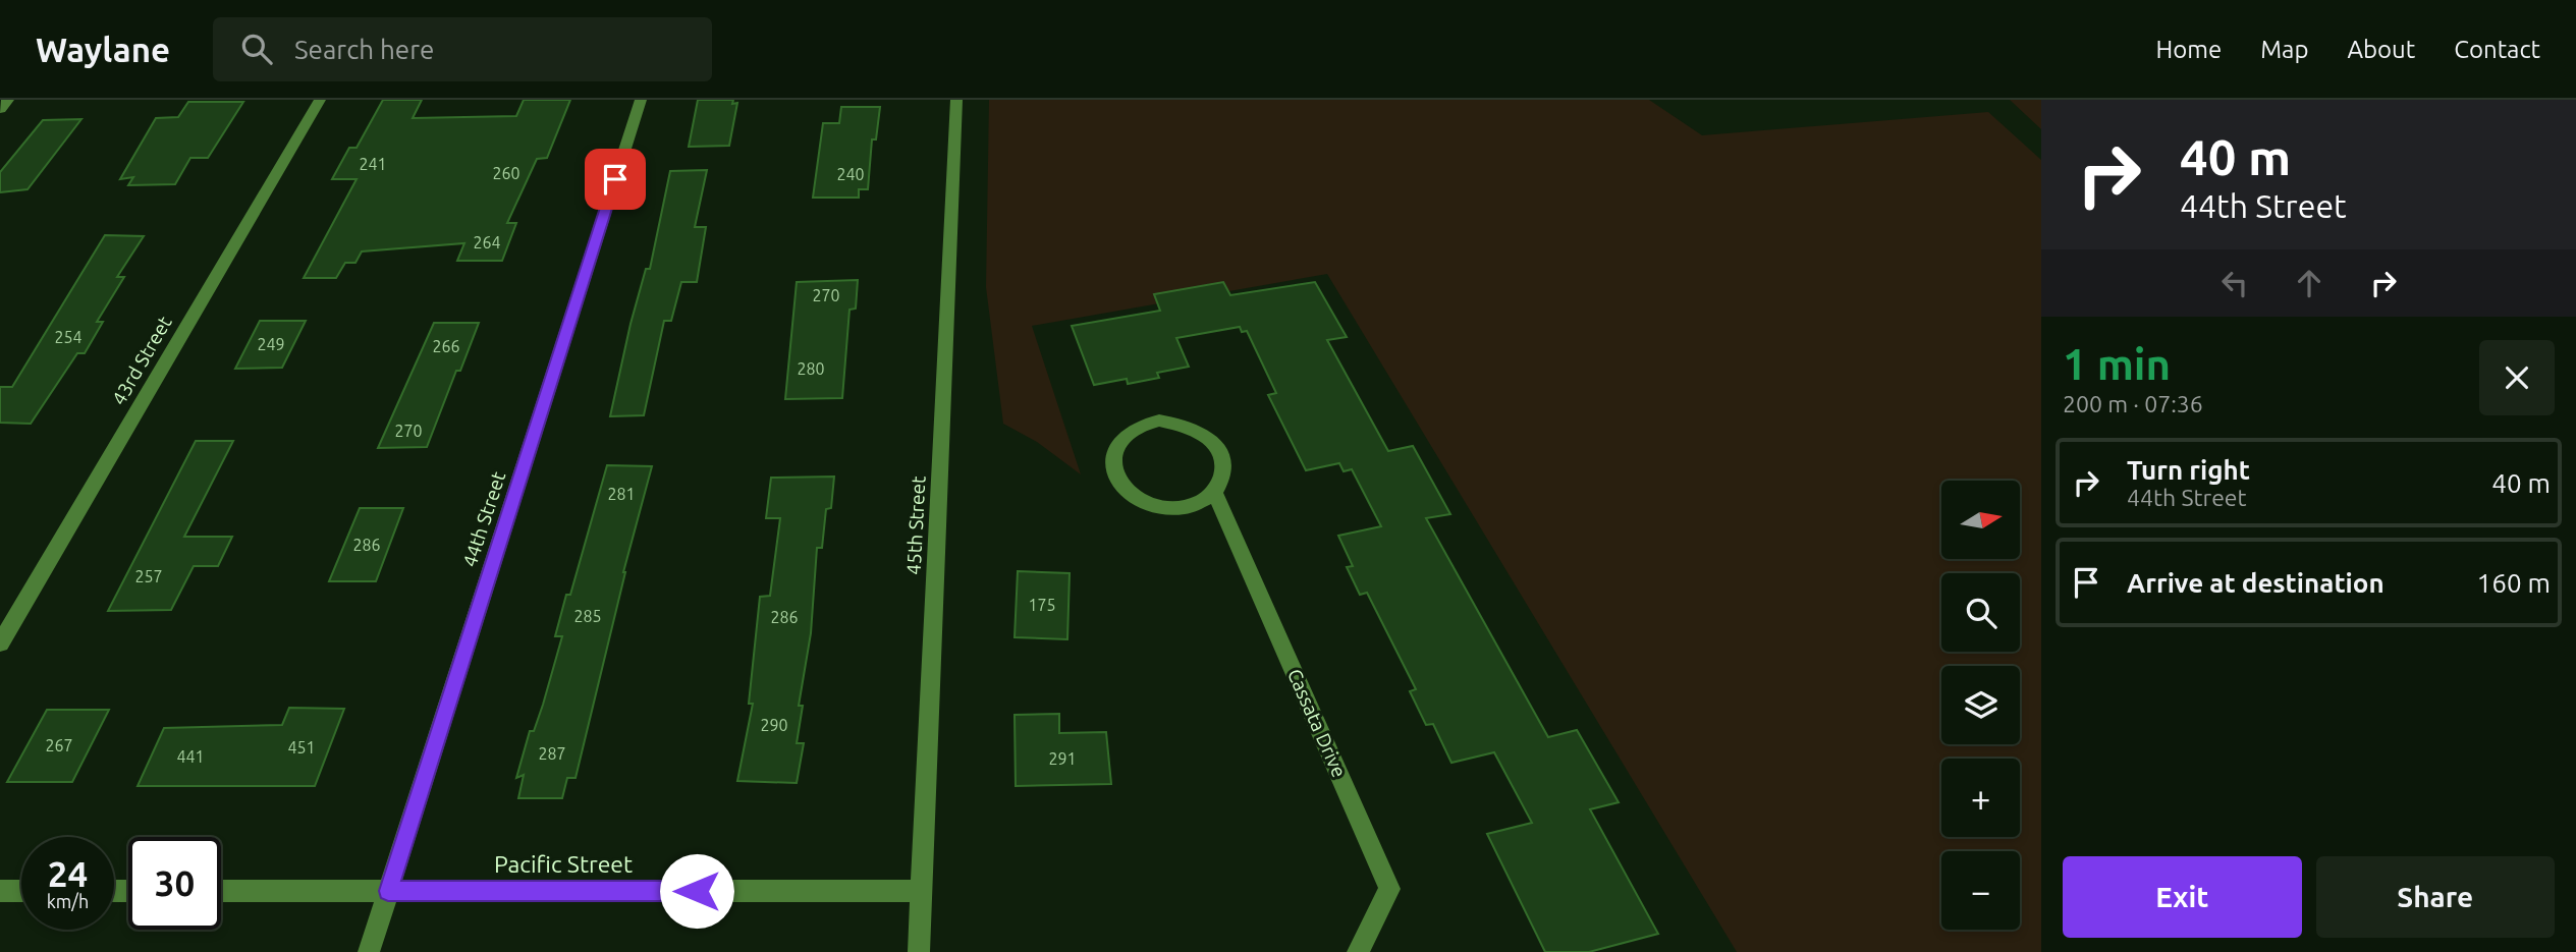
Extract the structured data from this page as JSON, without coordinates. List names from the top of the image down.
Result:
{
  "streets": {
    "street": [
      "43rd Street",
      "44th Street",
      "45th Street",
      "Cassata Drive",
      "Pacific Street"
    ]
  },
  "crossings": [
    ["44th Street", "Pacific Street"],
    ["45th Street", "Pacific Street"]
  ],
  "house_numbers": [
    "241",
    "260",
    "240",
    "264",
    "270",
    "254",
    "249",
    "266",
    "280",
    "270",
    "281",
    "286",
    "257",
    "175",
    "285",
    "286",
    "290",
    "267",
    "451",
    "287",
    "441",
    "291"
  ],
  "north": "right",
  "page": {
    "header": "Waylane",
    "search": "Search here",
    "nav": [
      "Home",
      "Map",
      "About",
      "Contact"
    ],
    "turn": ["40 m", "44th Street"],
    "heading": ["1 min", "200 m · 07:36"],
    "list": [
      {
        "name": "Turn right",
        "note": "44th Street",
        "value": "40 m"
      },
      {
        "name": "Arrive at destination",
        "value": "160 m"
      }
    ],
    "map_buttons": ["+", "−"],
    "speed": "24 km/h",
    "limit": "30",
    "buttons": ["Exit", "Share"]
  }
}
